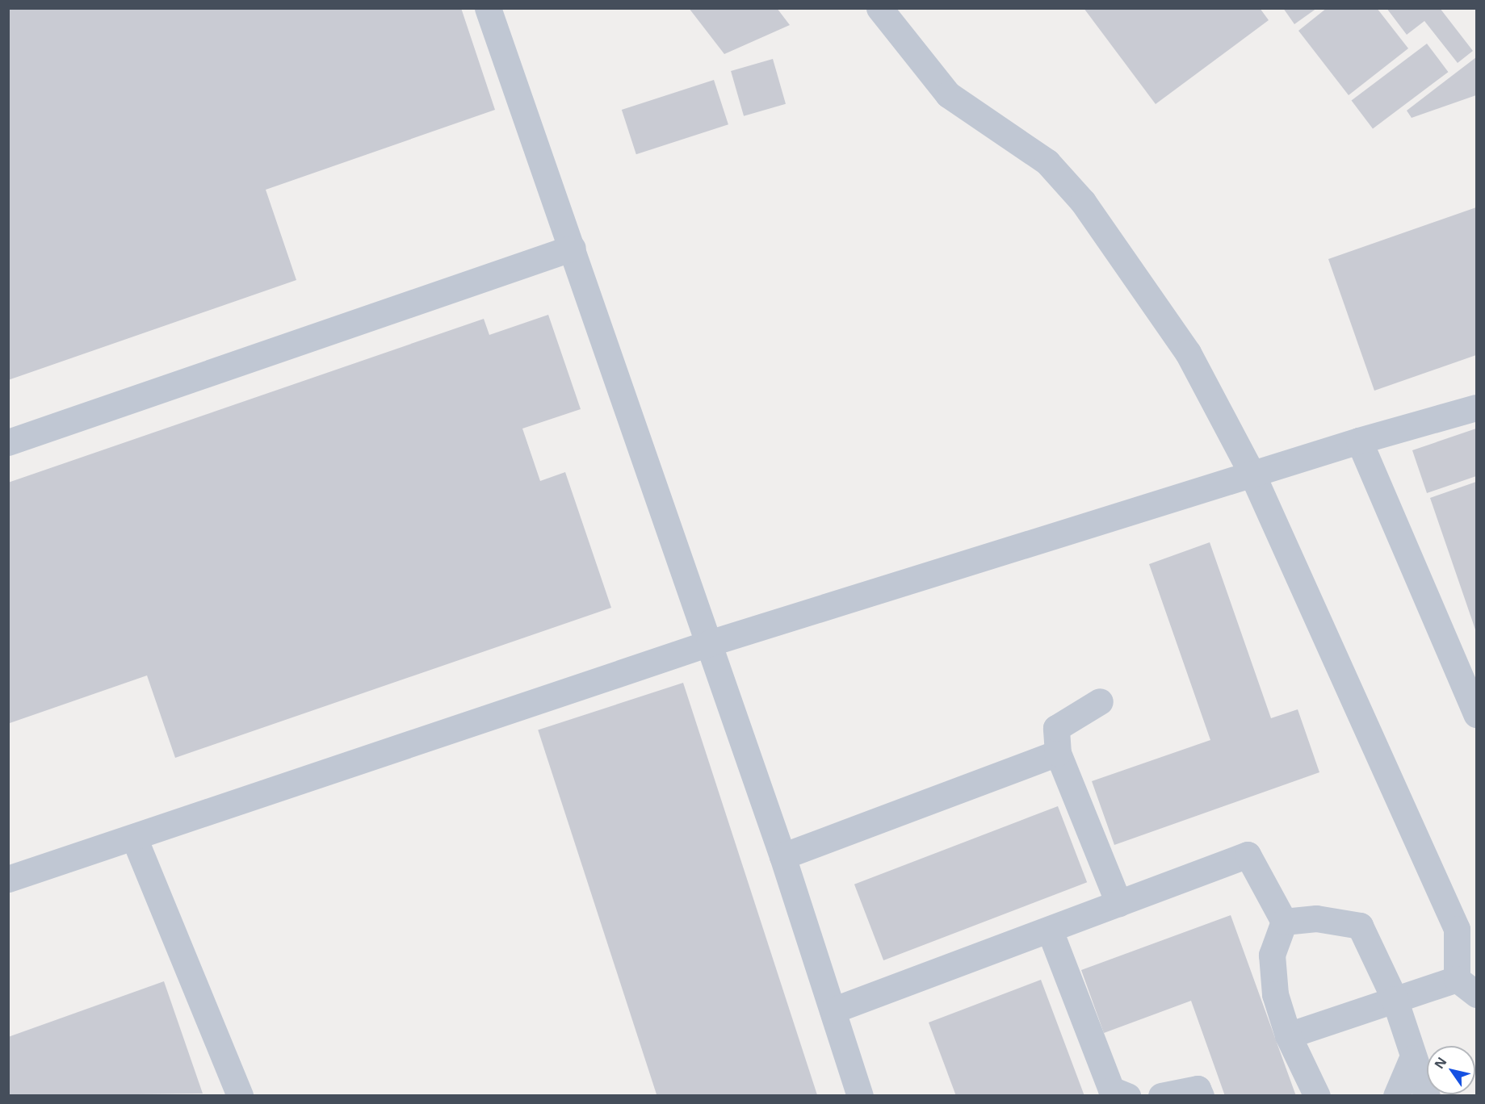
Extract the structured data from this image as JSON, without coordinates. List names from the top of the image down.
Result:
{
  "north": "top left"
}
